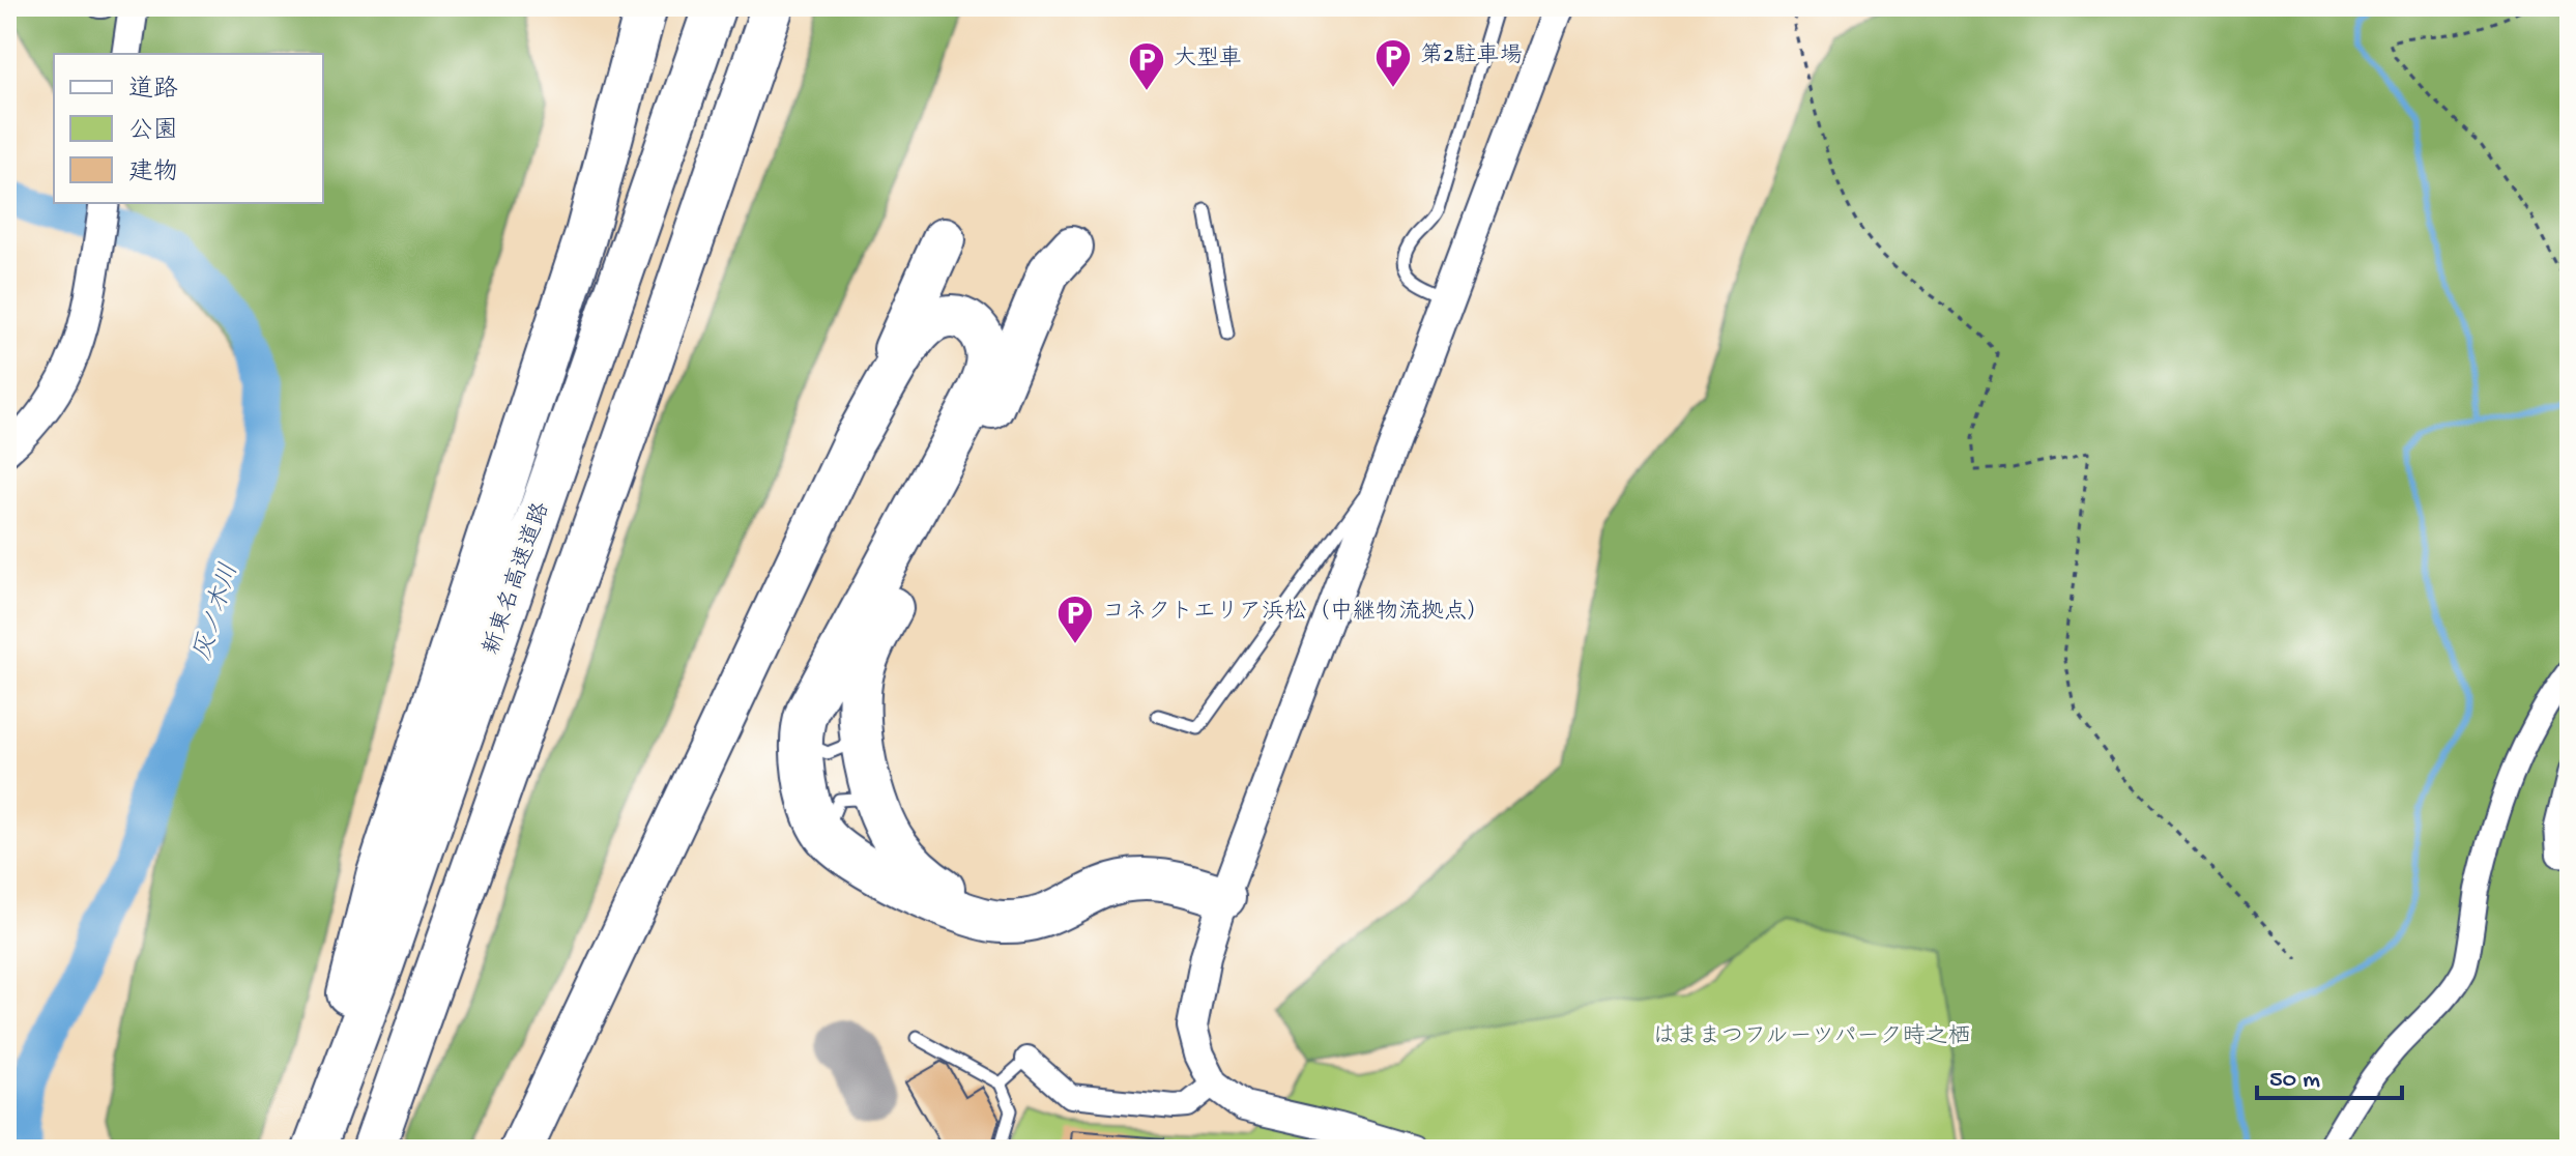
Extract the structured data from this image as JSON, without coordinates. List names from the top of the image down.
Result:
{
  "streets": {
    "highway": ["新東名高速道路"]
  },
  "water": ["灰ノ木川"],
  "parks": ["はままつフルーツパーク時之栖"],
  "places": {
    "parking": ["第2駐車場", "大型車", "コネクトエリア浜松（中継物流拠点）"]
  },
  "legend": ["道路", "公園", "建物"],
  "scale_bar": "50 m"
}
